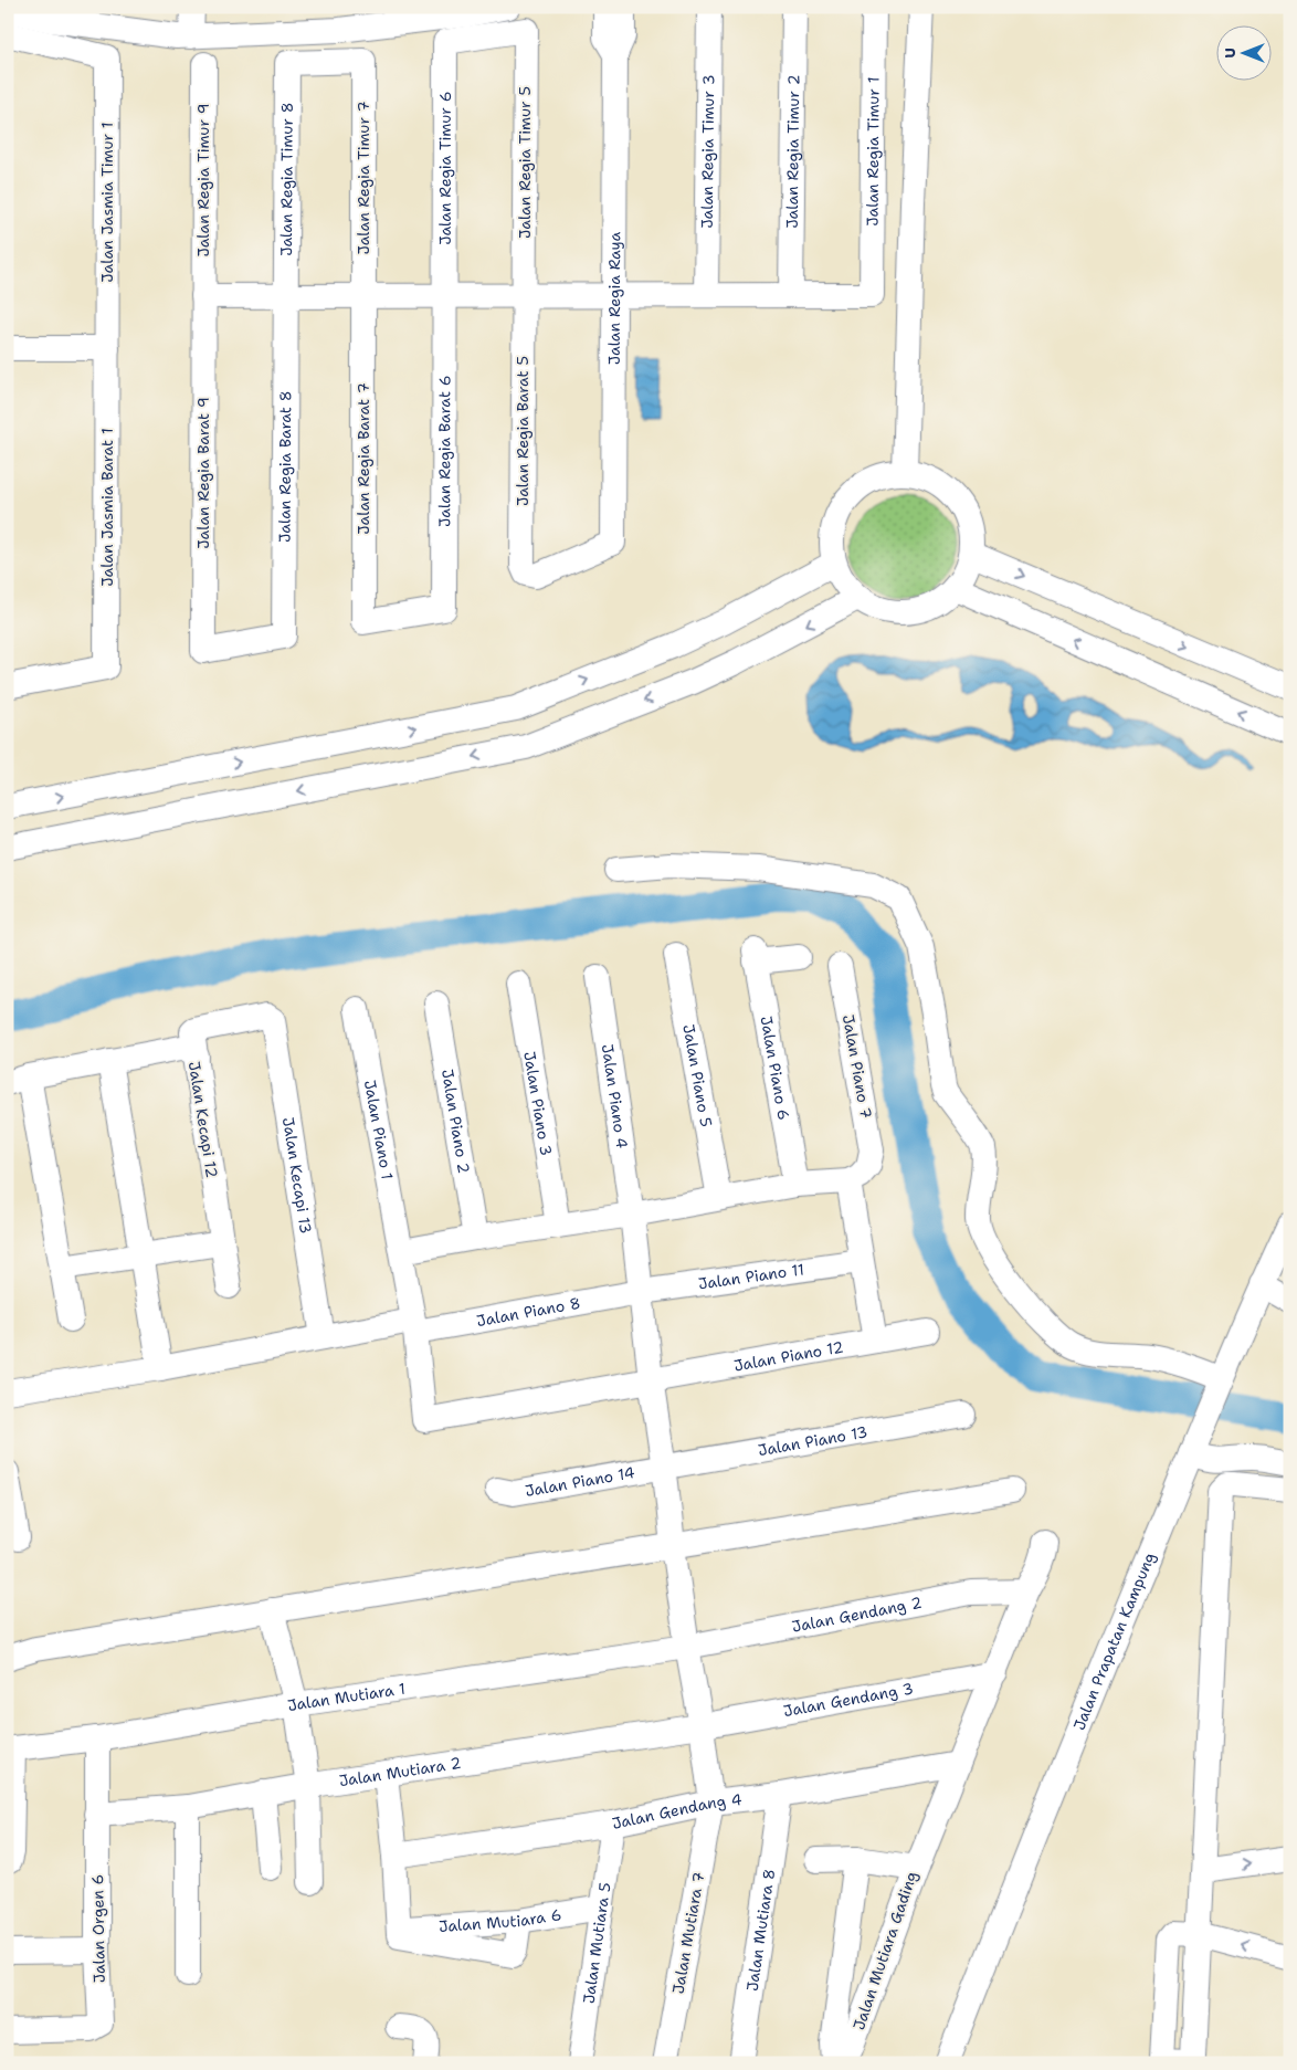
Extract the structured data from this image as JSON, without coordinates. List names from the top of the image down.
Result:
{
  "streets": {
    "street": [
      "Jalan Regia Timur 3",
      "Jalan Regia Timur 2",
      "Jalan Regia Timur 1",
      "Jalan Regia Timur 5",
      "Jalan Regia Timur 6",
      "Jalan Regia Timur 7",
      "Jalan Regia Timur 8",
      "Jalan Regia Timur 9",
      "Jalan Jasmia Timur 1",
      "Jalan Regia Raya",
      "Jalan Regia Barat 5",
      "Jalan Regia Barat 6",
      "Jalan Regia Barat 7",
      "Jalan Regia Barat 8",
      "Jalan Regia Barat 9",
      "Jalan Jasmia Barat 1",
      "Jalan Piano 7",
      "Jalan Piano 6",
      "Jalan Piano 5",
      "Jalan Piano 4",
      "Jalan Piano 3",
      "Jalan Kecapi 12",
      "Jalan Piano 2",
      "Jalan Piano 1",
      "Jalan Kecapi 13",
      "Jalan Piano 11",
      "Jalan Piano 8",
      "Jalan Piano 12",
      "Jalan Piano 13",
      "Jalan Piano 14",
      "Jalan Gendang 2",
      "Jalan Prapatan Kampung",
      "Jalan Mutiara 1",
      "Jalan Gendang 3",
      "Jalan Mutiara 2",
      "Jalan Gendang 4",
      "Jalan Mutiara 6",
      "Jalan Orgen 6",
      "Jalan Mutiara 8",
      "Jalan Mutiara 7",
      "Jalan Mutiara 5",
      "Jalan Mutiara Gading"
    ]
  },
  "crossings": [
    ["Jalan Regia Timur 2", "Jalan Regia Timur 1"],
    ["Jalan Regia Timur 5", "Jalan Regia Timur 6"],
    ["Jalan Regia Timur 5", "Jalan Regia Barat 5"],
    ["Jalan Regia Timur 6", "Jalan Regia Barat 6"],
    ["Jalan Regia Timur 7", "Jalan Regia Timur 8"],
    ["Jalan Regia Timur 7", "Jalan Regia Barat 7"],
    ["Jalan Regia Timur 8", "Jalan Regia Barat 8"],
    ["Jalan Regia Timur 9", "Jalan Regia Barat 9"],
    ["Jalan Jasmia Timur 1", "Jalan Jasmia Barat 1"],
    ["Jalan Regia Raya", "Jalan Regia Barat 5"],
    ["Jalan Regia Barat 6", "Jalan Regia Barat 7"],
    ["Jalan Regia Barat 8", "Jalan Regia Barat 9"],
    ["Jalan Piano 4", "Jalan Piano 11"],
    ["Jalan Piano 4", "Jalan Piano 8"],
    ["Jalan Piano 4", "Jalan Piano 12"],
    ["Jalan Piano 4", "Jalan Piano 13"],
    ["Jalan Piano 4", "Jalan Piano 14"],
    ["Jalan Piano 4", "Jalan Mutiara 7"],
    ["Jalan Kecapi 12", "Jalan Kecapi 13"],
    ["Jalan Piano 1", "Jalan Piano 8"],
    ["Jalan Piano 1", "Jalan Piano 12"],
    ["Jalan Kecapi 13", "Jalan Piano 8"],
    ["Jalan Piano 11", "Jalan Piano 8"],
    ["Jalan Piano 8", "Jalan Piano 12"],
    ["Jalan Piano 13", "Jalan Piano 14"],
    ["Jalan Gendang 2", "Jalan Mutiara 1"],
    ["Jalan Gendang 2", "Jalan Mutiara 7"],
    ["Jalan Mutiara 1", "Jalan Orgen 6"],
    ["Jalan Mutiara 1", "Jalan Mutiara 7"],
    ["Jalan Gendang 3", "Jalan Mutiara 2"],
    ["Jalan Gendang 3", "Jalan Mutiara 7"],
    ["Jalan Mutiara 2", "Jalan Orgen 6"],
    ["Jalan Mutiara 2", "Jalan Mutiara 7"],
    ["Jalan Gendang 4", "Jalan Mutiara 8"],
    ["Jalan Gendang 4", "Jalan Mutiara 7"],
    ["Jalan Gendang 4", "Jalan Mutiara 5"],
    ["Jalan Mutiara 6", "Jalan Mutiara 5"]
  ],
  "north": "left"
}
